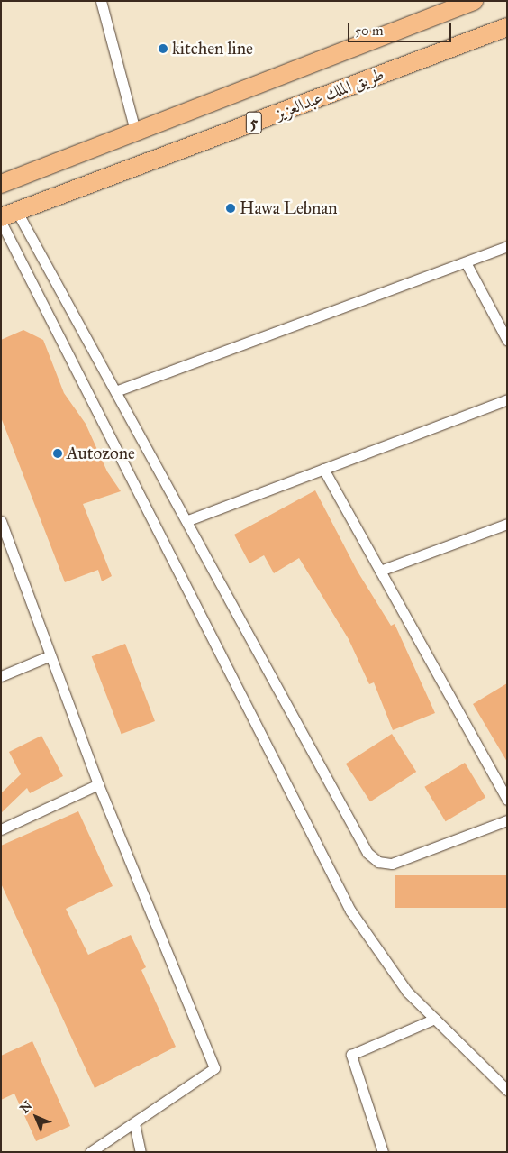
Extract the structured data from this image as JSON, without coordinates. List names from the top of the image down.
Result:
{
  "streets": {
    "highway": ["طريق الملك عبدالعزيز", "5"]
  },
  "places": ["kitchen line", "Hawa Lebnan", "Autozone"],
  "scale_bar": "50 m",
  "north": "top left"
}
